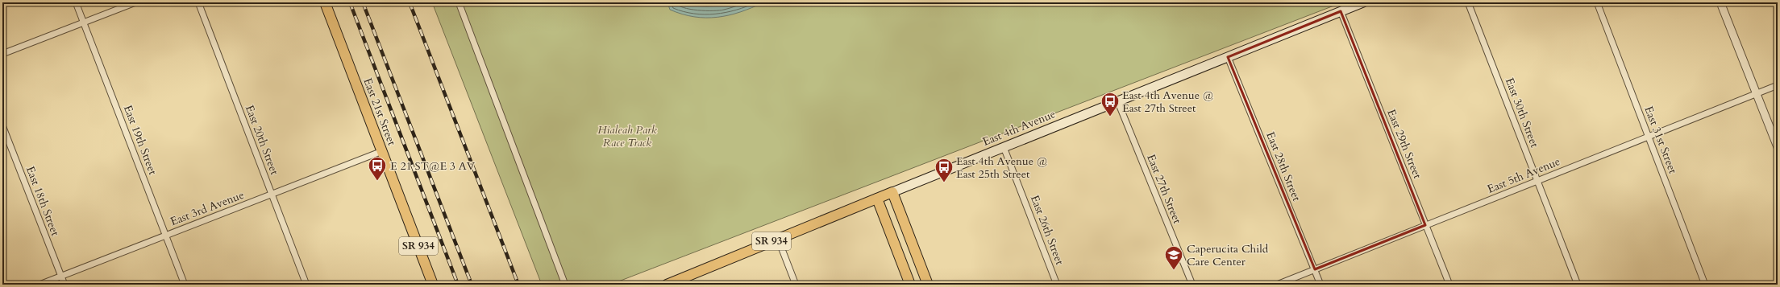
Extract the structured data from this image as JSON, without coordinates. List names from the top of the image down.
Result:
{
  "streets": {
    "main road": ["East 21st Street", "East 4th Avenue", "SR 934"],
    "street": [
      "East 30th Street",
      "East 19th Street",
      "East 20th Street",
      "East 31st Street",
      "East 29th Street",
      "East 28th Street",
      "East 5th Avenue",
      "East 27th Street",
      "East 18th Street",
      "East 3rd Avenue",
      "East 26th Street"
    ]
  },
  "crossings": [
    ["East 21st Street", "East 3rd Avenue"],
    ["East 30th Street", "East 5th Avenue"],
    ["East 4th Avenue", "East 29th Street"],
    ["East 4th Avenue", "East 28th Street"],
    ["East 4th Avenue", "East 27th Street"],
    ["East 4th Avenue", "East 26th Street"],
    ["East 19th Street", "East 3rd Avenue"],
    ["East 20th Street", "East 3rd Avenue"],
    ["East 31st Street", "East 5th Avenue"],
    ["East 29th Street", "East 5th Avenue"],
    ["East 28th Street", "East 5th Avenue"],
    ["East 18th Street", "East 3rd Avenue"]
  ],
  "parks": ["Hialeah Park Race Track"],
  "places": {
    "bus stop": ["East 4th Avenue @ East 27th Street", "E 21 ST@E 3 AV", "East 4th Avenue @ East 25th Street"],
    "school or university": ["Caperucita Child Care Center"]
  }
}
